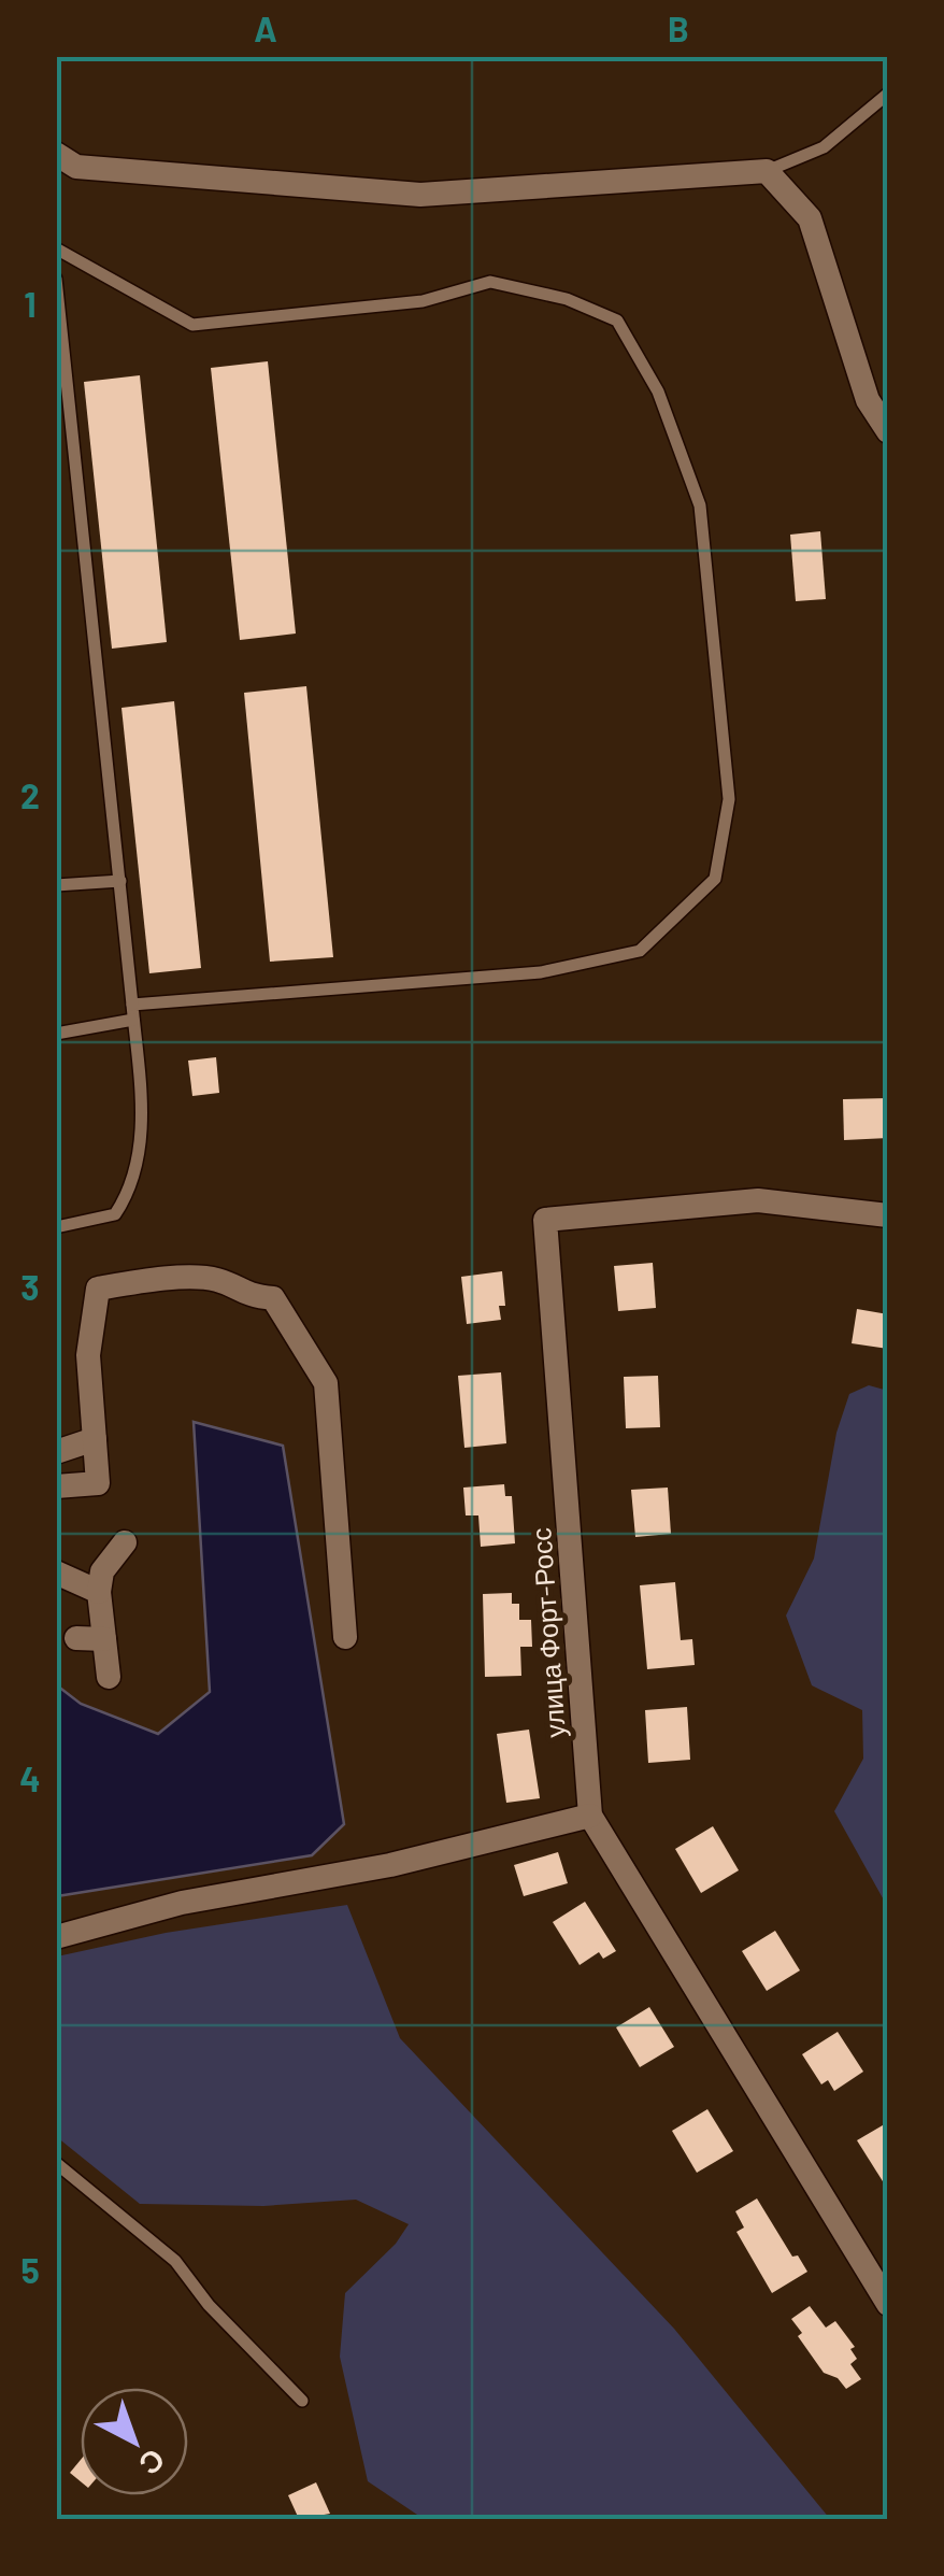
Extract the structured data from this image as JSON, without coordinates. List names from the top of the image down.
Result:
{
  "streets": {
    "street": ["улица Форт-Росс"]
  },
  "north": "bottom right",
  "grid": {
    "columns": ["A", "B"],
    "rows": [
      "1",
      "2",
      "3",
      "4",
      "5"
    ]
  }
}
